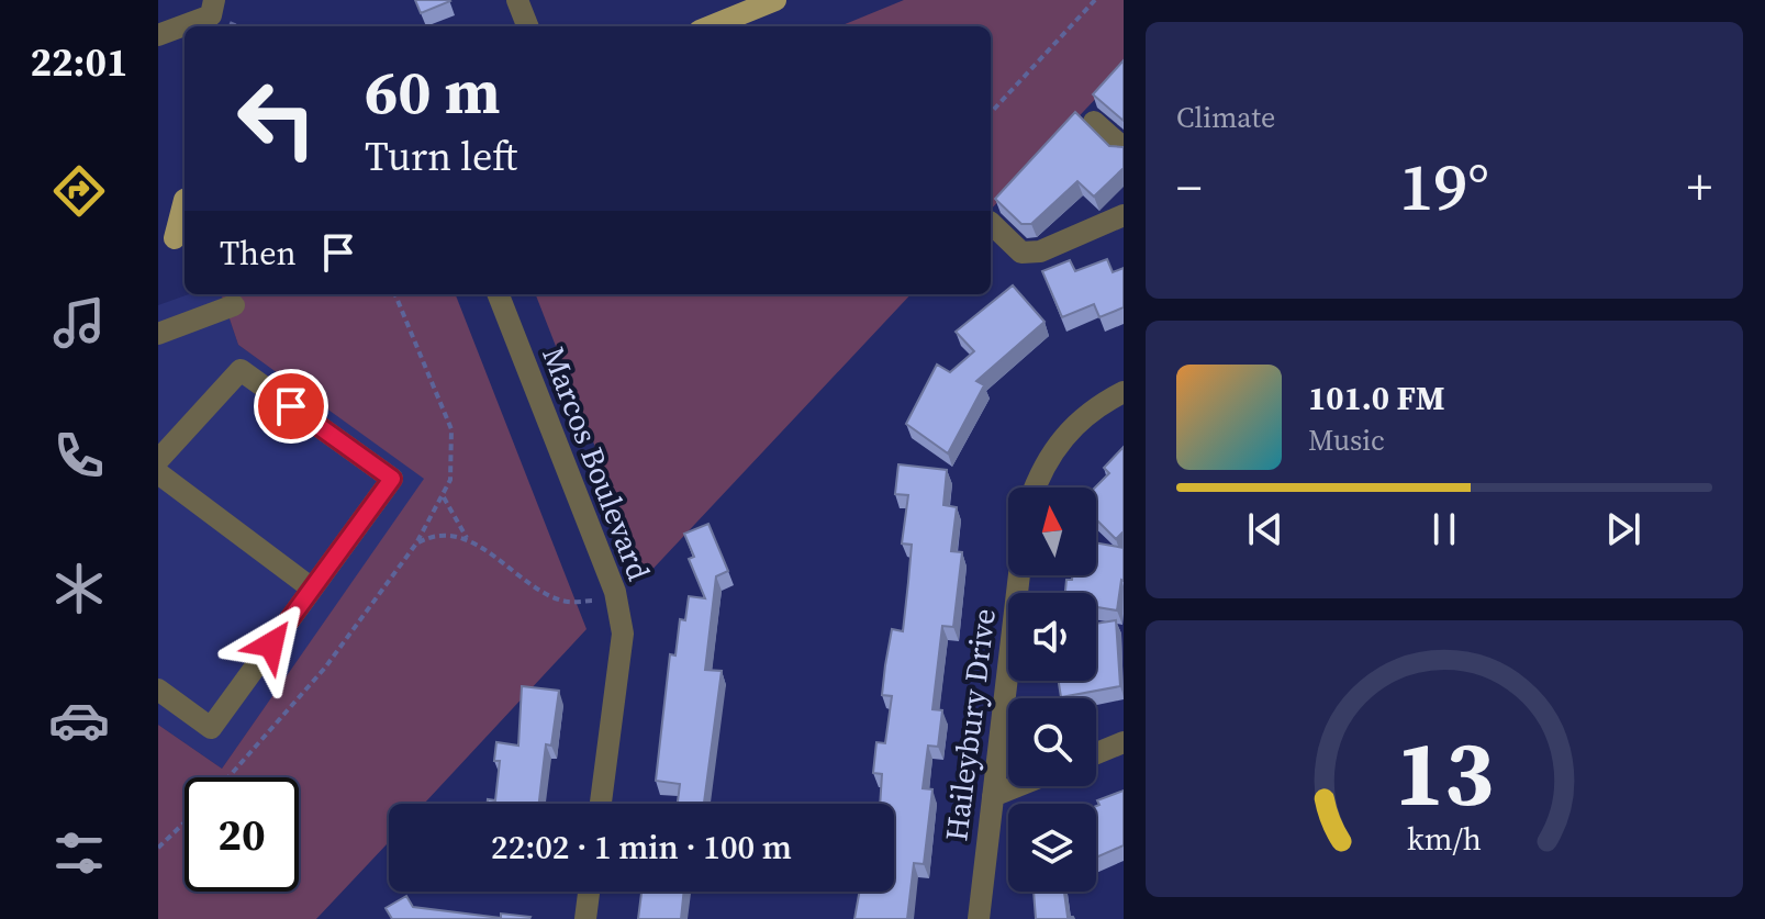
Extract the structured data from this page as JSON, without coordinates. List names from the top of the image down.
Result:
{
  "streets": {
    "street": ["Marcos Boulevard", "Haileybury Drive"]
  },
  "north": "top",
  "page": {
    "tabs": "22:01",
    "tile": "Climate",
    "turn": ["60 m", "Turn left"],
    "heat": ["−", "19°", "+"],
    "then": "Then",
    "song": ["101.0 FM", "Music"],
    "limit": "20",
    "trip": "22:02 · 1 min · 100 m",
    "gauge": ["13", "km/h"]
  }
}
